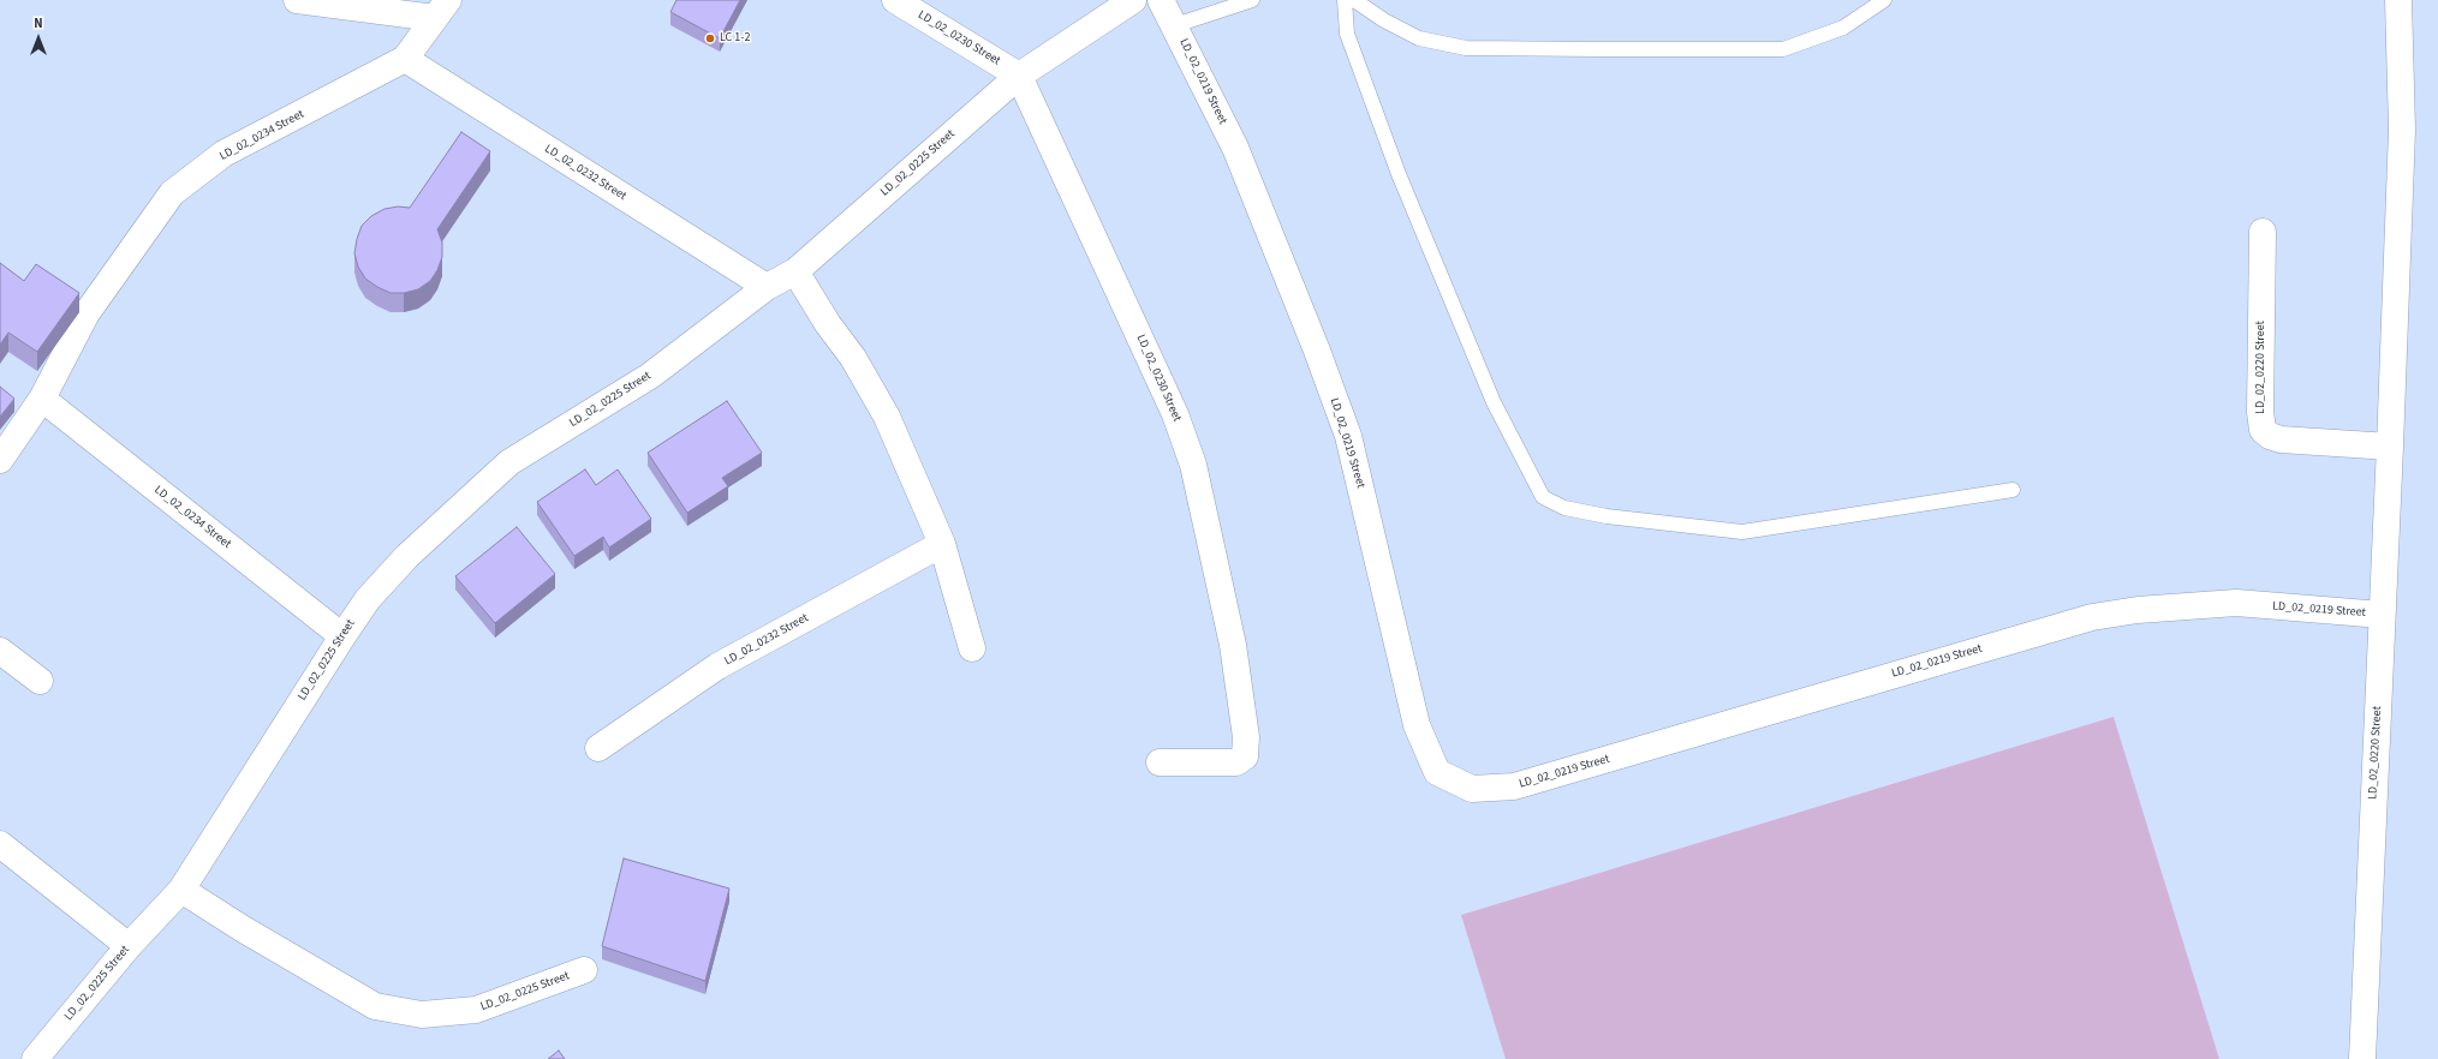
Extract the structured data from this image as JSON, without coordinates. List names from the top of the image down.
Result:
{
  "streets": {
    "street": [
      "LD_02_0230 Street",
      "LD_02_0219 Street",
      "LD_02_0234 Street",
      "LD_02_0225 Street",
      "LD_02_0232 Street",
      "LD_02_0220 Street"
    ]
  },
  "crossings": [
    ["LD_02_0230 Street", "LD_02_0225 Street"],
    ["LD_02_0219 Street", "LD_02_0220 Street"],
    ["LD_02_0234 Street", "LD_02_0225 Street"],
    ["LD_02_0234 Street", "LD_02_0232 Street"],
    ["LD_02_0225 Street", "LD_02_0232 Street"]
  ],
  "places": ["LC 1-2"],
  "north": "top"
}
